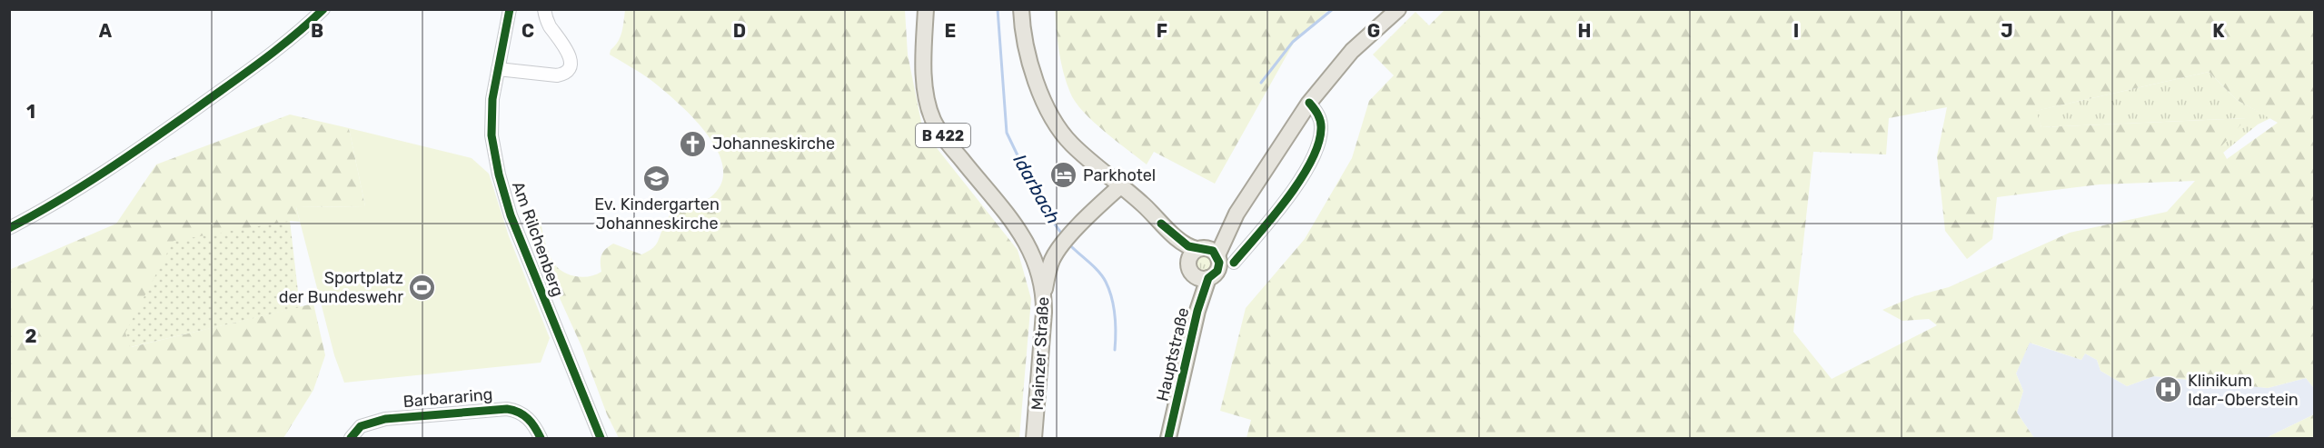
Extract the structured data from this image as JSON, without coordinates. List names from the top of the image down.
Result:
{
  "streets": {
    "main road": ["B 422", "Mainzer Straße", "Hauptstraße"],
    "street": ["Am Rilchenberg", "Barbararing"]
  },
  "crossings": [
    ["B 422", "Mainzer Straße"]
  ],
  "water": ["Idarbach"],
  "places": {
    "church": ["Johanneskirche"],
    "hotel": ["Parkhotel"],
    "school or university": ["Ev. Kindergarten Johanneskirche"],
    "sports": ["Sportplatz der Bundeswehr"],
    "hospital": ["Klinikum Idar-Oberstein"]
  },
  "grid": {
    "columns": [
      "A",
      "B",
      "C",
      "D",
      "E",
      "F",
      "G",
      "H",
      "I",
      "J",
      "K"
    ],
    "rows": ["1", "2"]
  }
}
